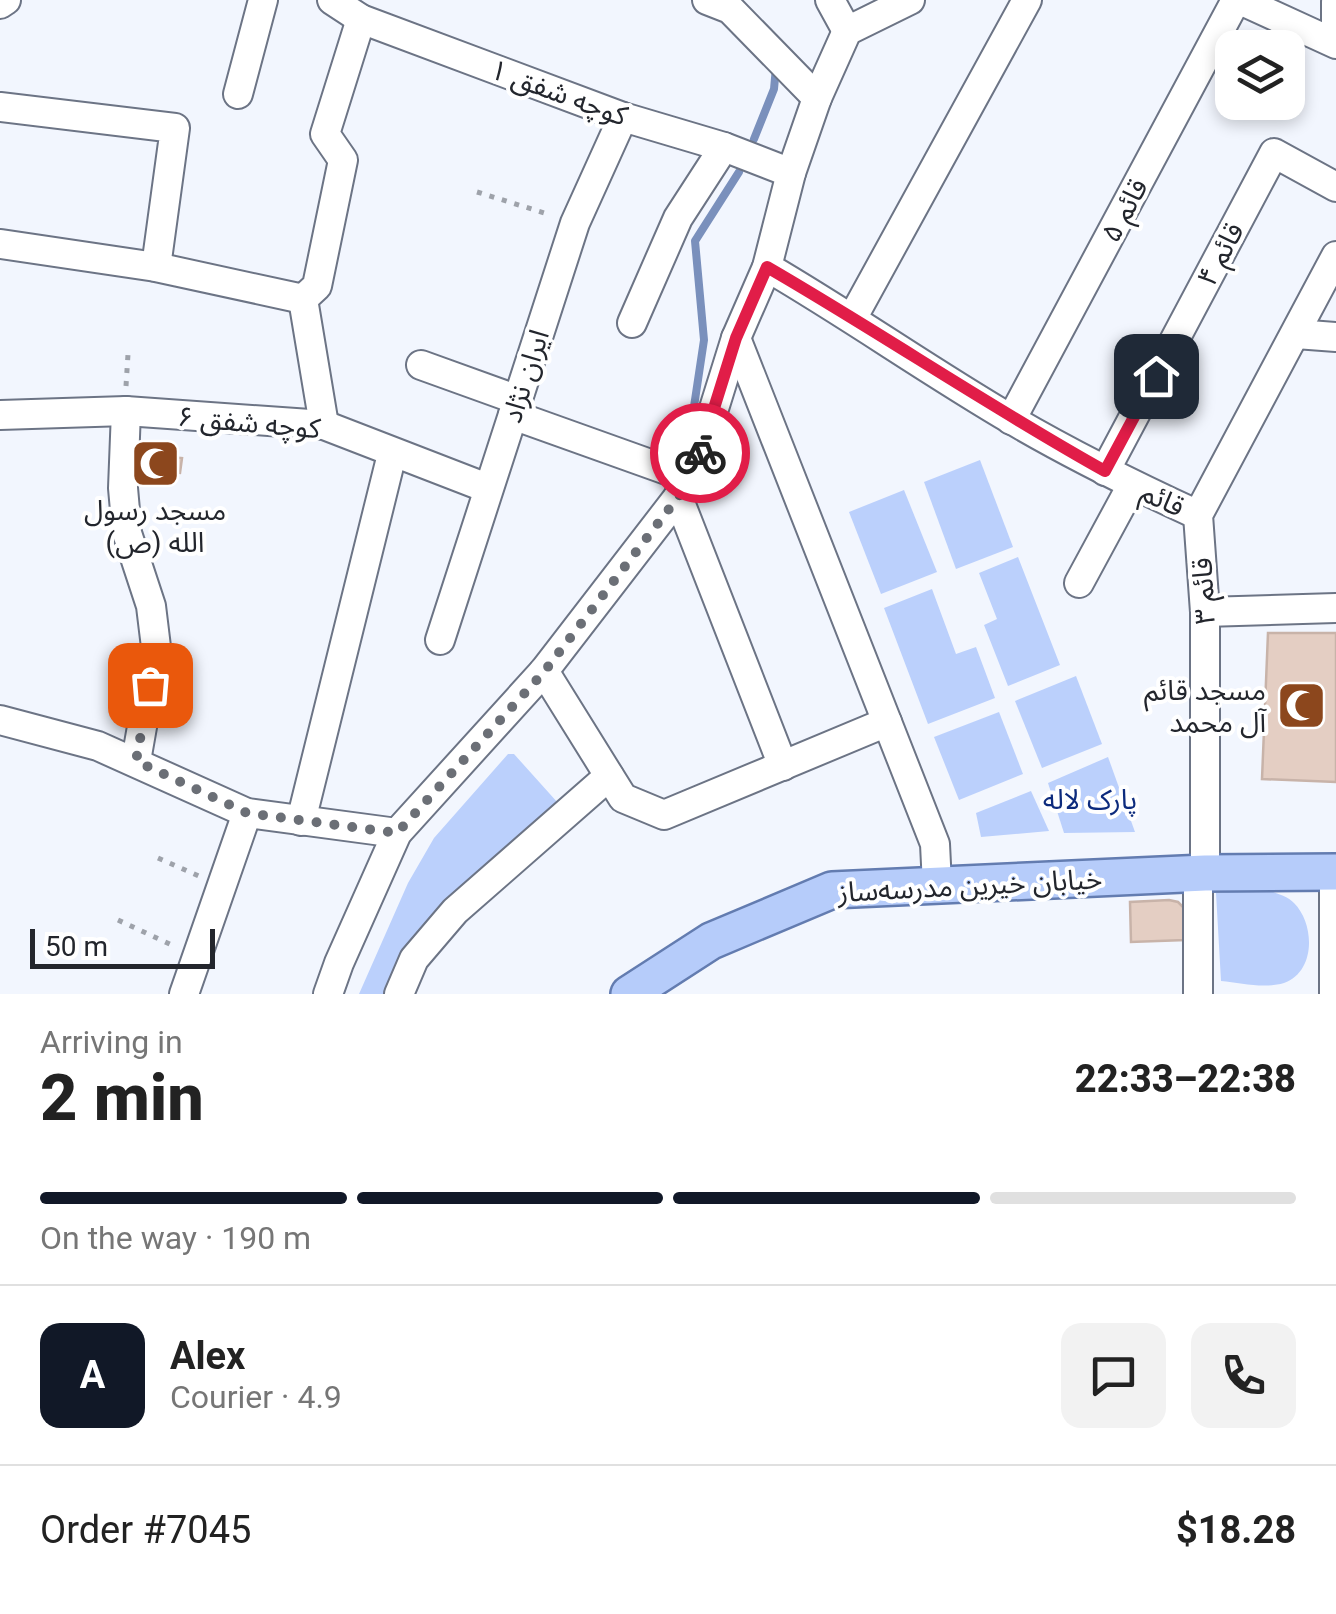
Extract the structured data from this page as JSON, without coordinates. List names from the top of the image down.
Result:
{
  "streets": {
    "main road": ["خیابان خیرین مدرسه‌ساز"],
    "street": [
      "کوچه شفق ۱",
      "قائم ۵",
      "قائم ۴",
      "ایران نژاد",
      "کوچه شفق ۶",
      "قائم",
      "قائم ۳"
    ]
  },
  "crossings": [
    ["کوچه شفق ۱", "ایران نژاد"],
    ["قائم ۵", "قائم"],
    ["قائم ۴", "قائم"],
    ["ایران نژاد", "کوچه شفق ۶"],
    ["قائم", "قائم ۳"],
    ["قائم ۳", "خیابان خیرین مدرسه‌ساز"]
  ],
  "parks": ["پارک لاله"],
  "places": {
    "mosque": ["مسجد رسول الله (ص)", "مسجد قائم آل محمد"]
  },
  "scale_bar": "50 m",
  "page": {
    "scale": "50 m",
    "heading": ["2 min", "Arriving in", "22:33–22:38"],
    "panel": [
      "Alex",
      "Courier · 4.9",
      "Order #7045",
      "$18.28"
    ],
    "bar": "On the way · 190 m",
    "round": "A"
  }
}
